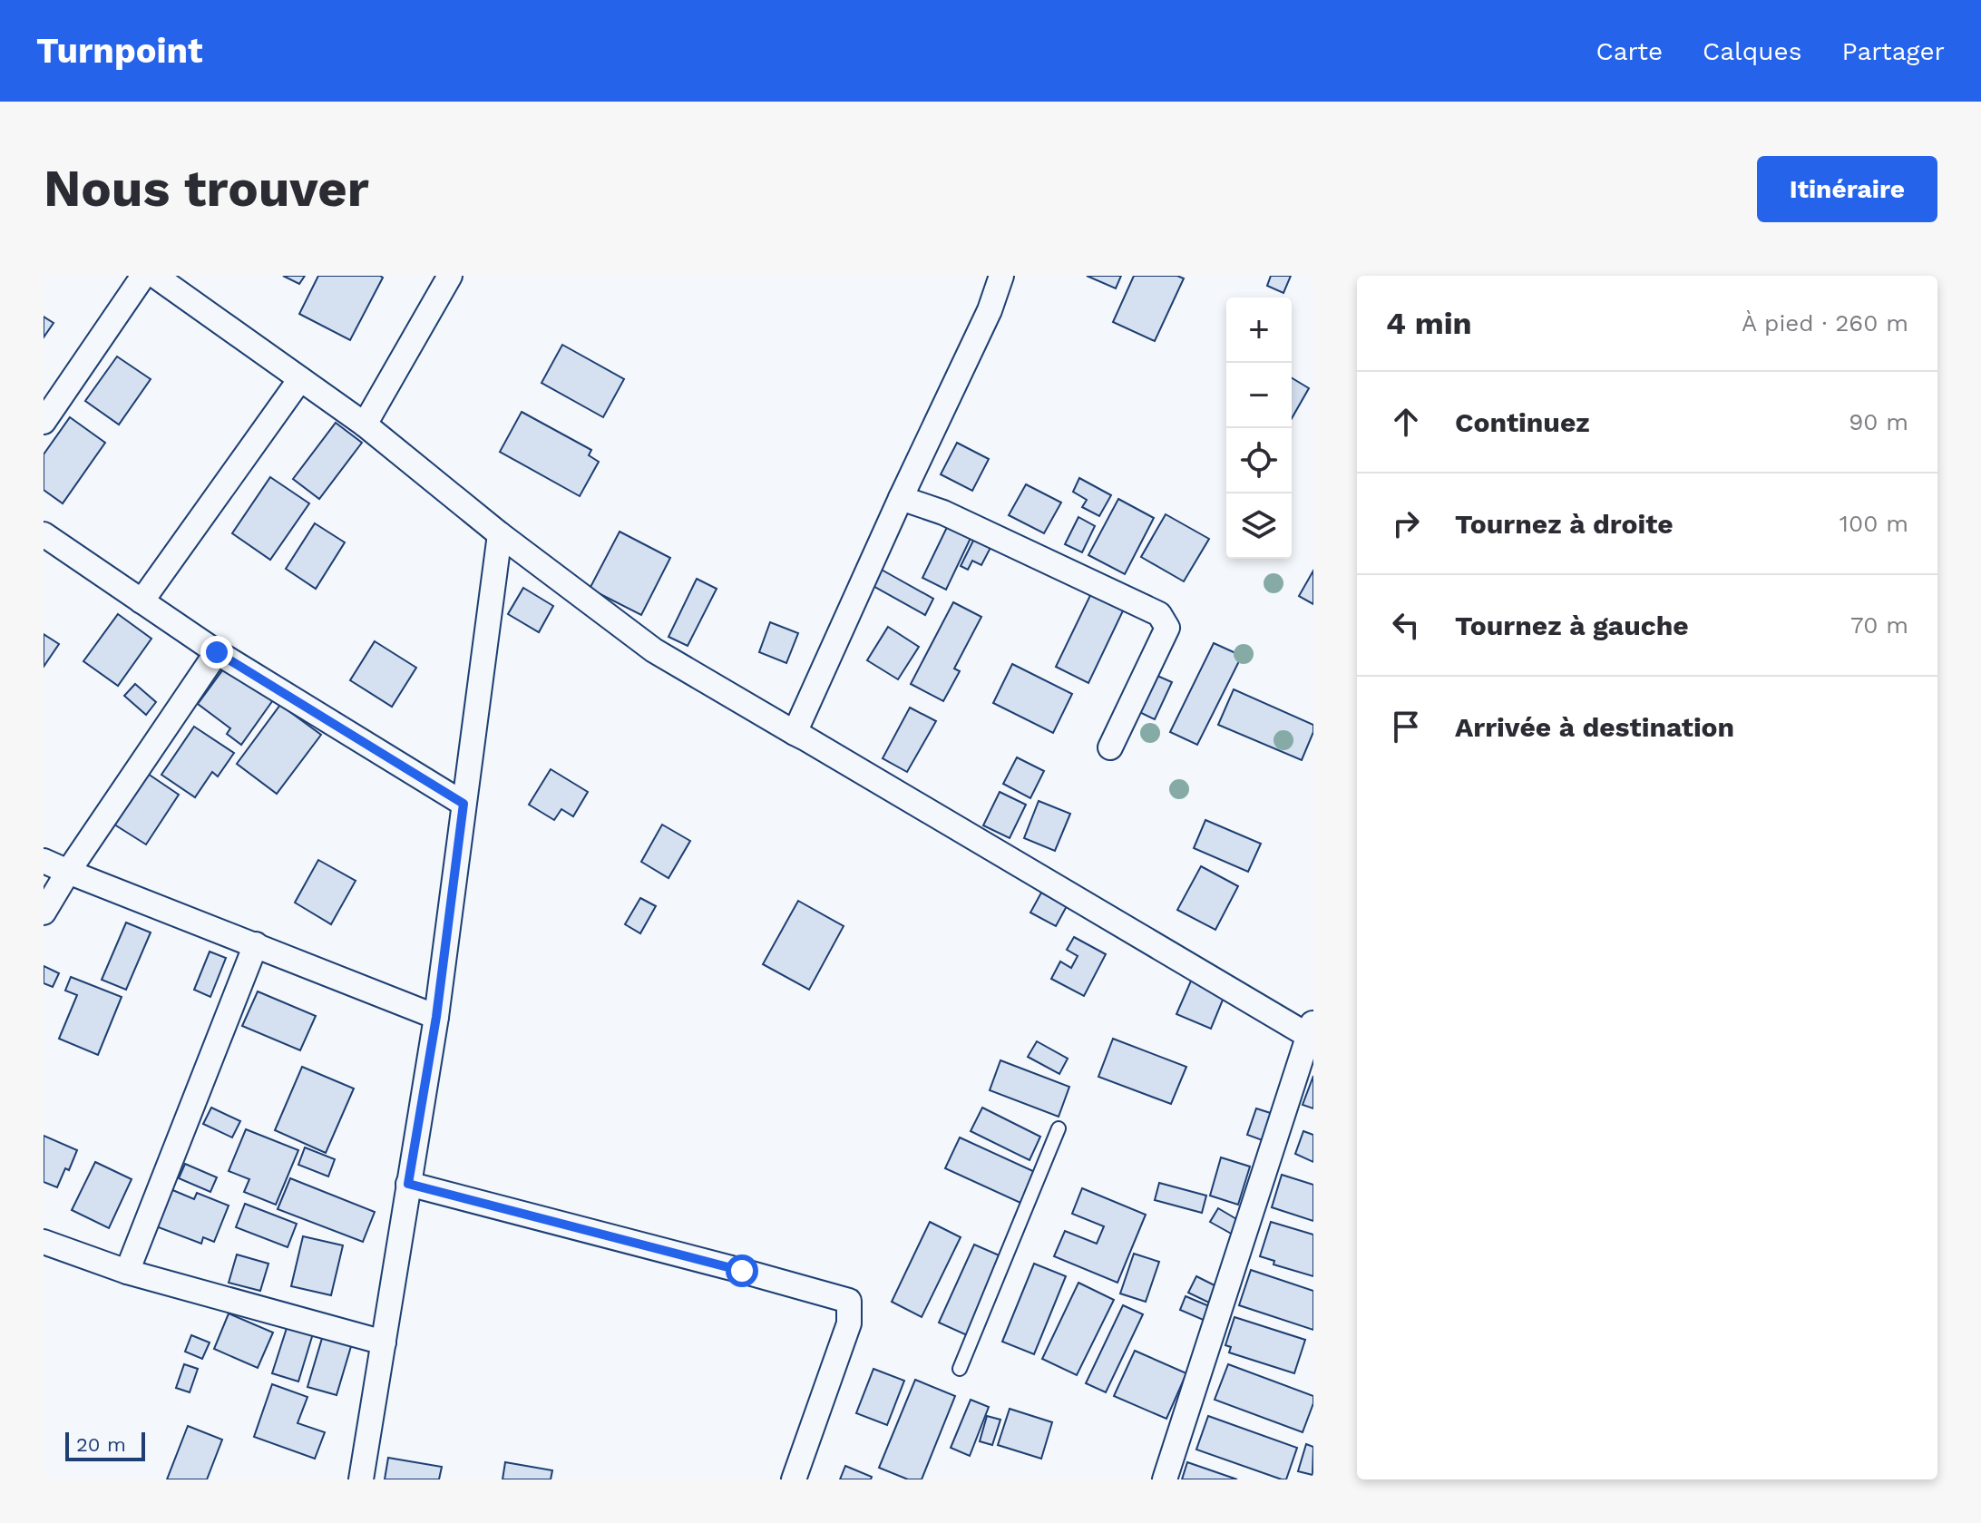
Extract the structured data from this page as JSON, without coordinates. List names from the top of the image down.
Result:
{
  "scale_bar": "20 m",
  "page": {
    "header": "Turnpoint",
    "nav": ["Carte", "Calques", "Partager"],
    "buttons": "Itinéraire",
    "title": "Nous trouver",
    "heading": ["4 min", "À pied · 260 m"],
    "map_buttons": ["+", "−"],
    "list": [
      ["Continuez", "90 m"],
      ["Tournez à droite", "100 m"],
      ["Tournez à gauche", "70 m"],
      "Arrivée à destination"
    ],
    "scale": "20 m"
  }
}
